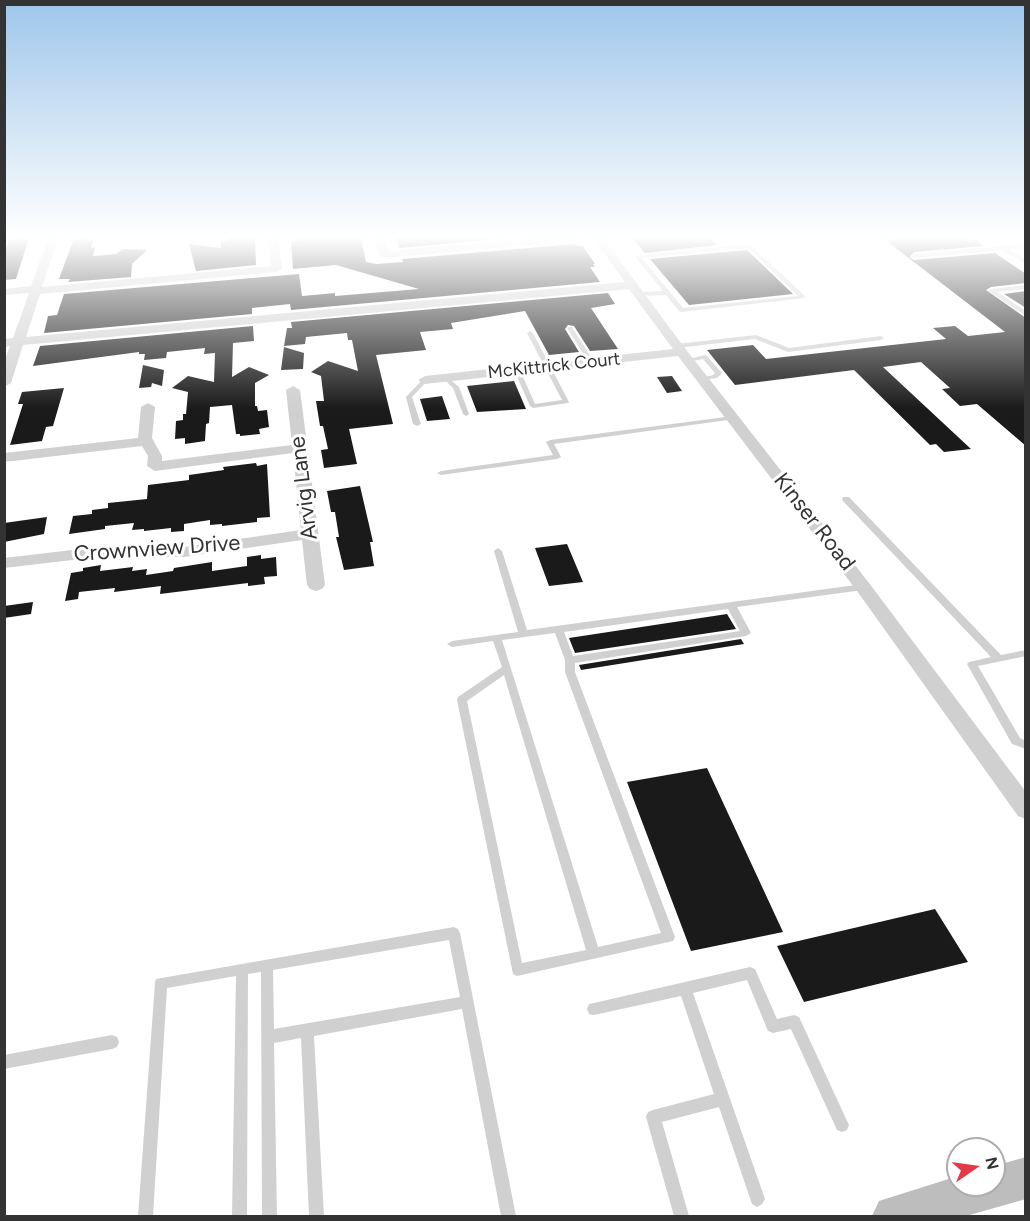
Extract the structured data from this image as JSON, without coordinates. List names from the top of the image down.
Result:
{
  "streets": {
    "street": [
      "McKittrick Court",
      "Arvig Lane",
      "Kinser Road",
      "Crownview Drive"
    ]
  },
  "crossings": [
    ["McKittrick Court", "Kinser Road"],
    ["Arvig Lane", "Crownview Drive"]
  ],
  "north": "right"
}
